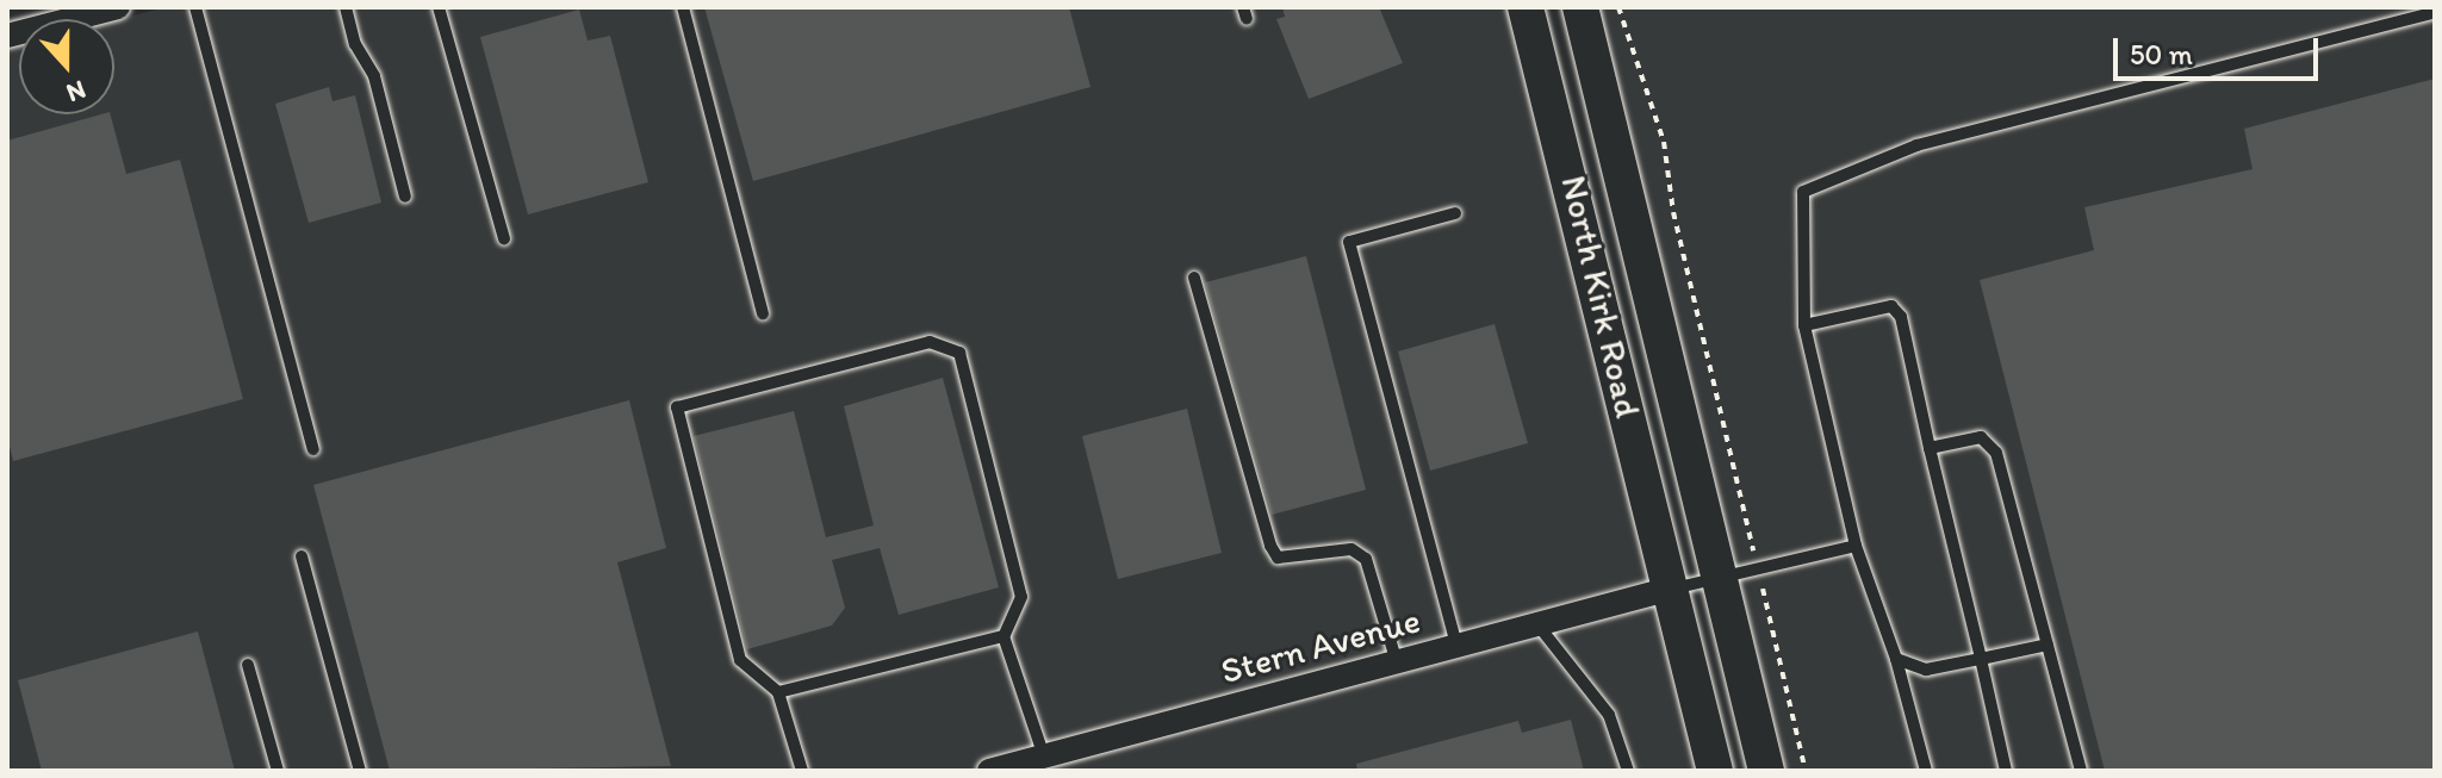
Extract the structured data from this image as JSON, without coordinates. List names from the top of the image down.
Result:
{
  "streets": {
    "main road": ["North Kirk Road"],
    "street": ["Stern Avenue"]
  },
  "crossings": [
    ["North Kirk Road", "Stern Avenue"]
  ],
  "scale_bar": "50 m",
  "north": "bottom"
}
